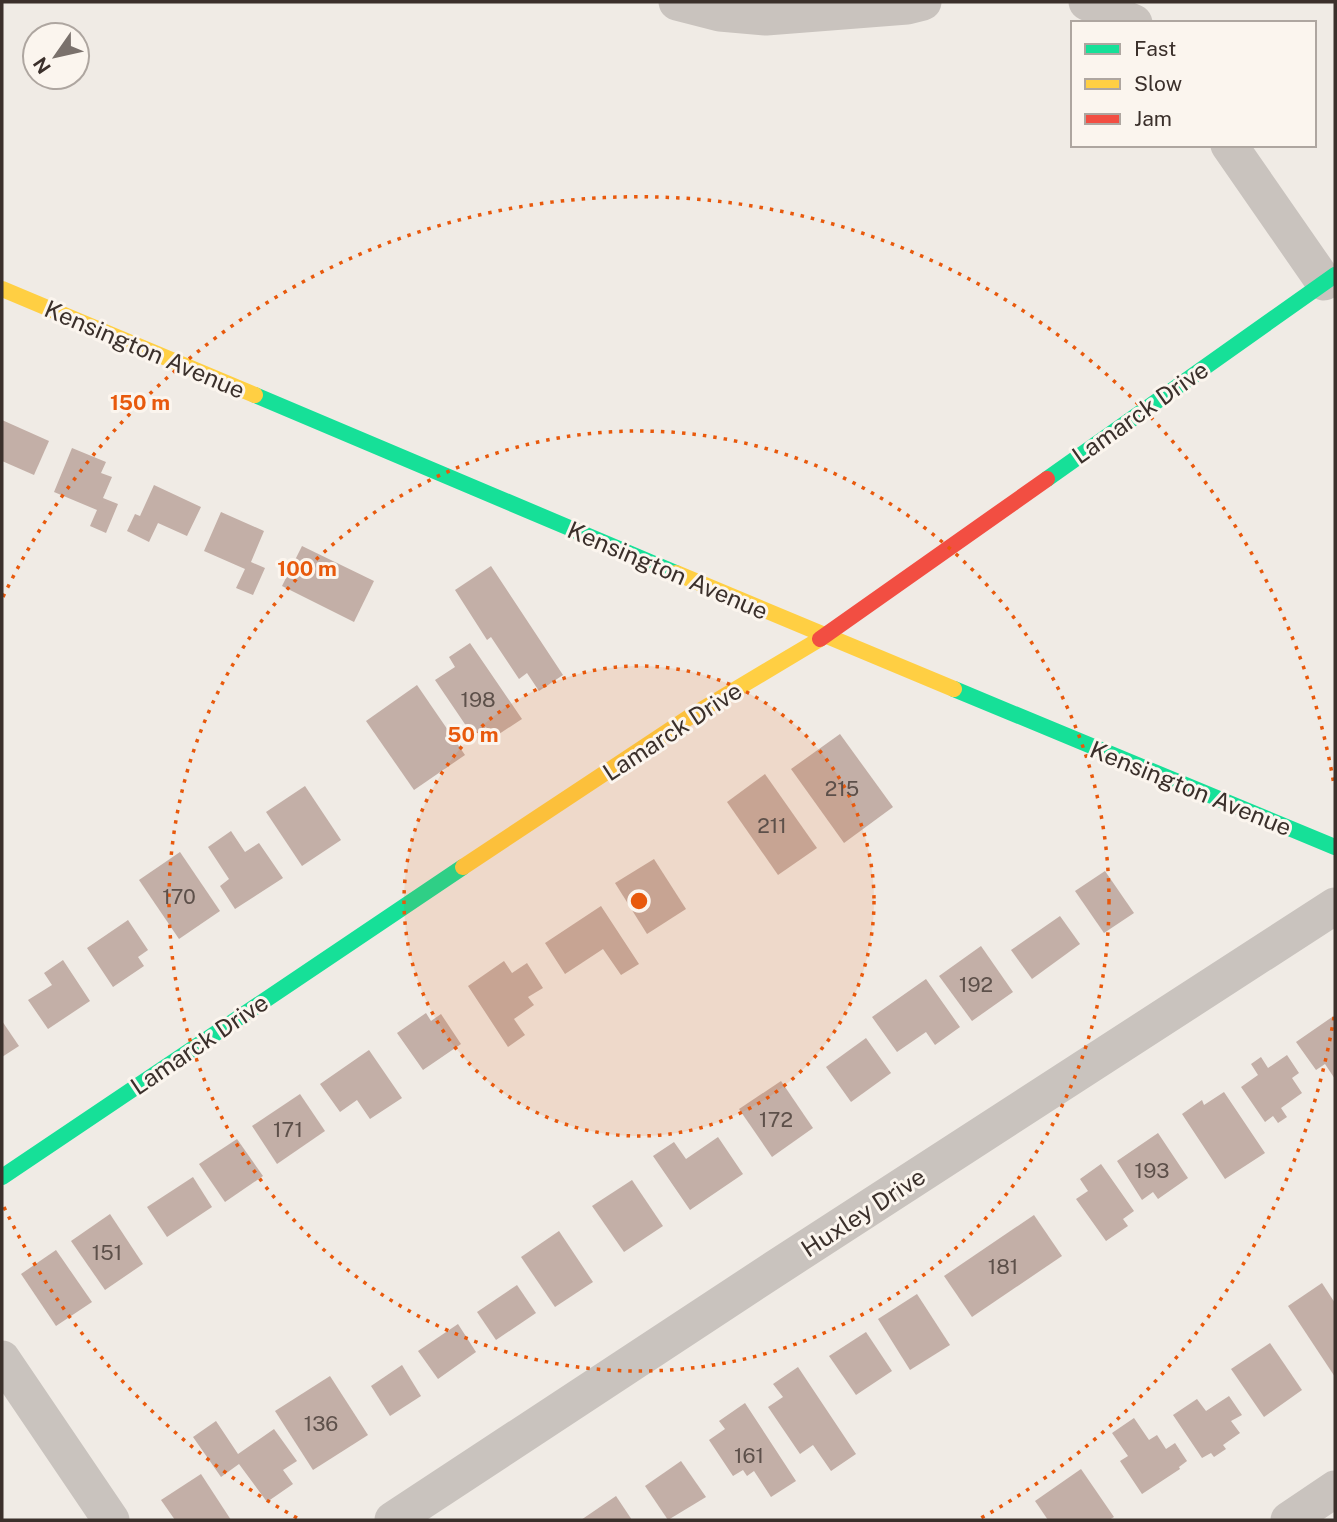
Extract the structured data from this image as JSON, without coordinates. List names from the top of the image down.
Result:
{
  "streets": {
    "street": ["Kensington Avenue", "Lamarck Drive", "Huxley Drive"]
  },
  "crossings": [
    ["Kensington Avenue", "Lamarck Drive"]
  ],
  "house_numbers": [
    "198",
    "215",
    "211",
    "170",
    "192",
    "172",
    "171",
    "193",
    "151",
    "181",
    "136",
    "161"
  ],
  "legend": ["Fast", "Slow", "Jam"],
  "north": "bottom left",
  "rings": ["150 m", "100 m", "50 m"]
}
